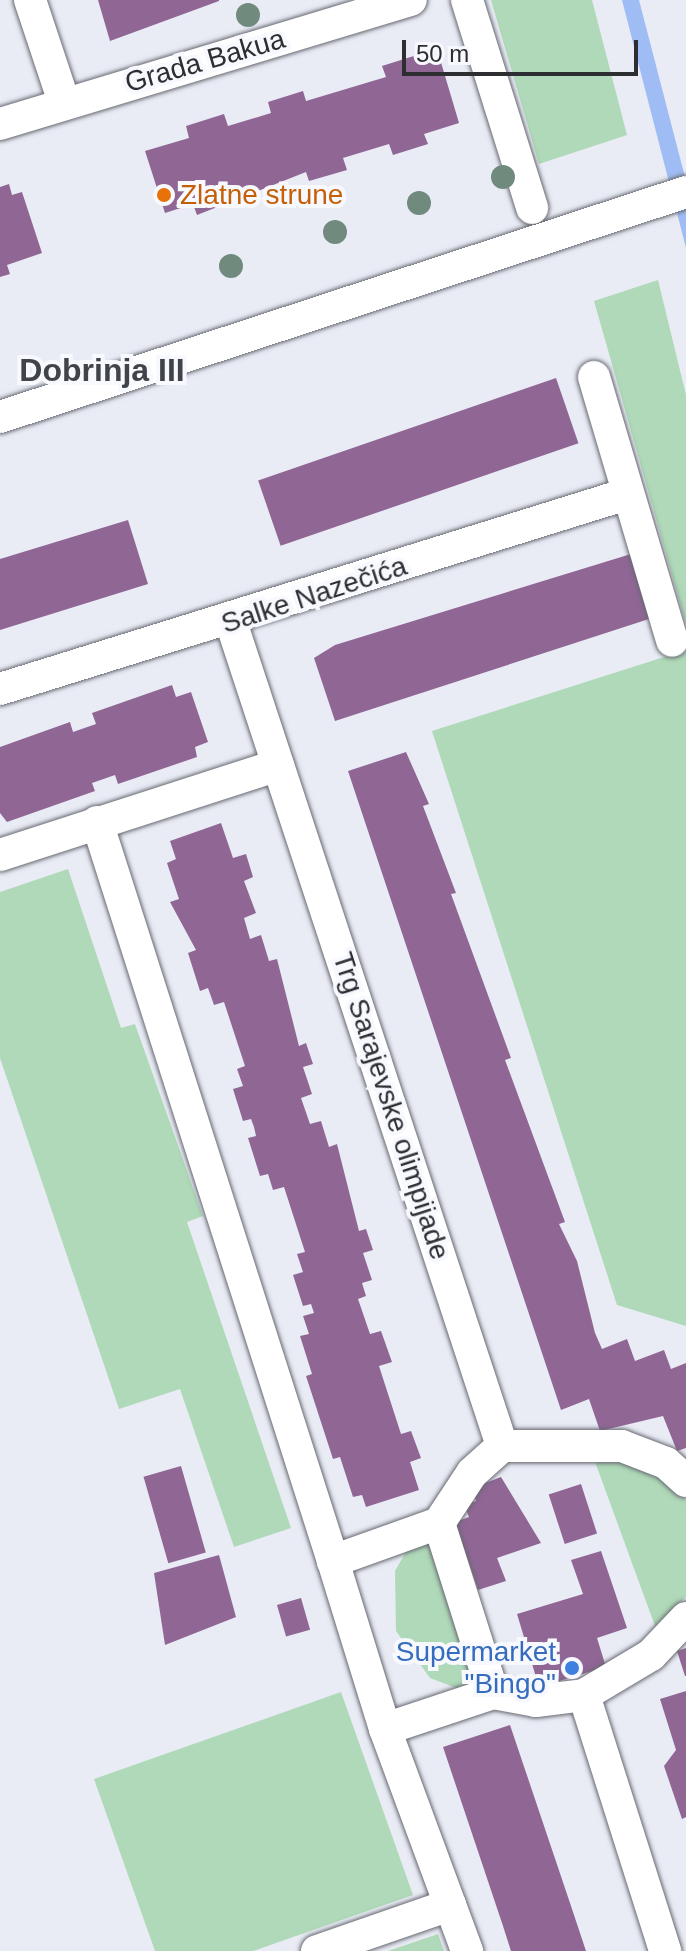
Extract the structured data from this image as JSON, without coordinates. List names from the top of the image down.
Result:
{
  "streets": {
    "street": ["Grada Bakua", "Salke Nazečića", "Trg Sarajevske olimpijade"]
  },
  "crossings": [
    ["Salke Nazečića", "Trg Sarajevske olimpijade"]
  ],
  "districts": ["Dobrinja III"],
  "places": ["Zlatne strune", "Supermarket \"Bingo\""],
  "scale_bar": "50 m"
}
